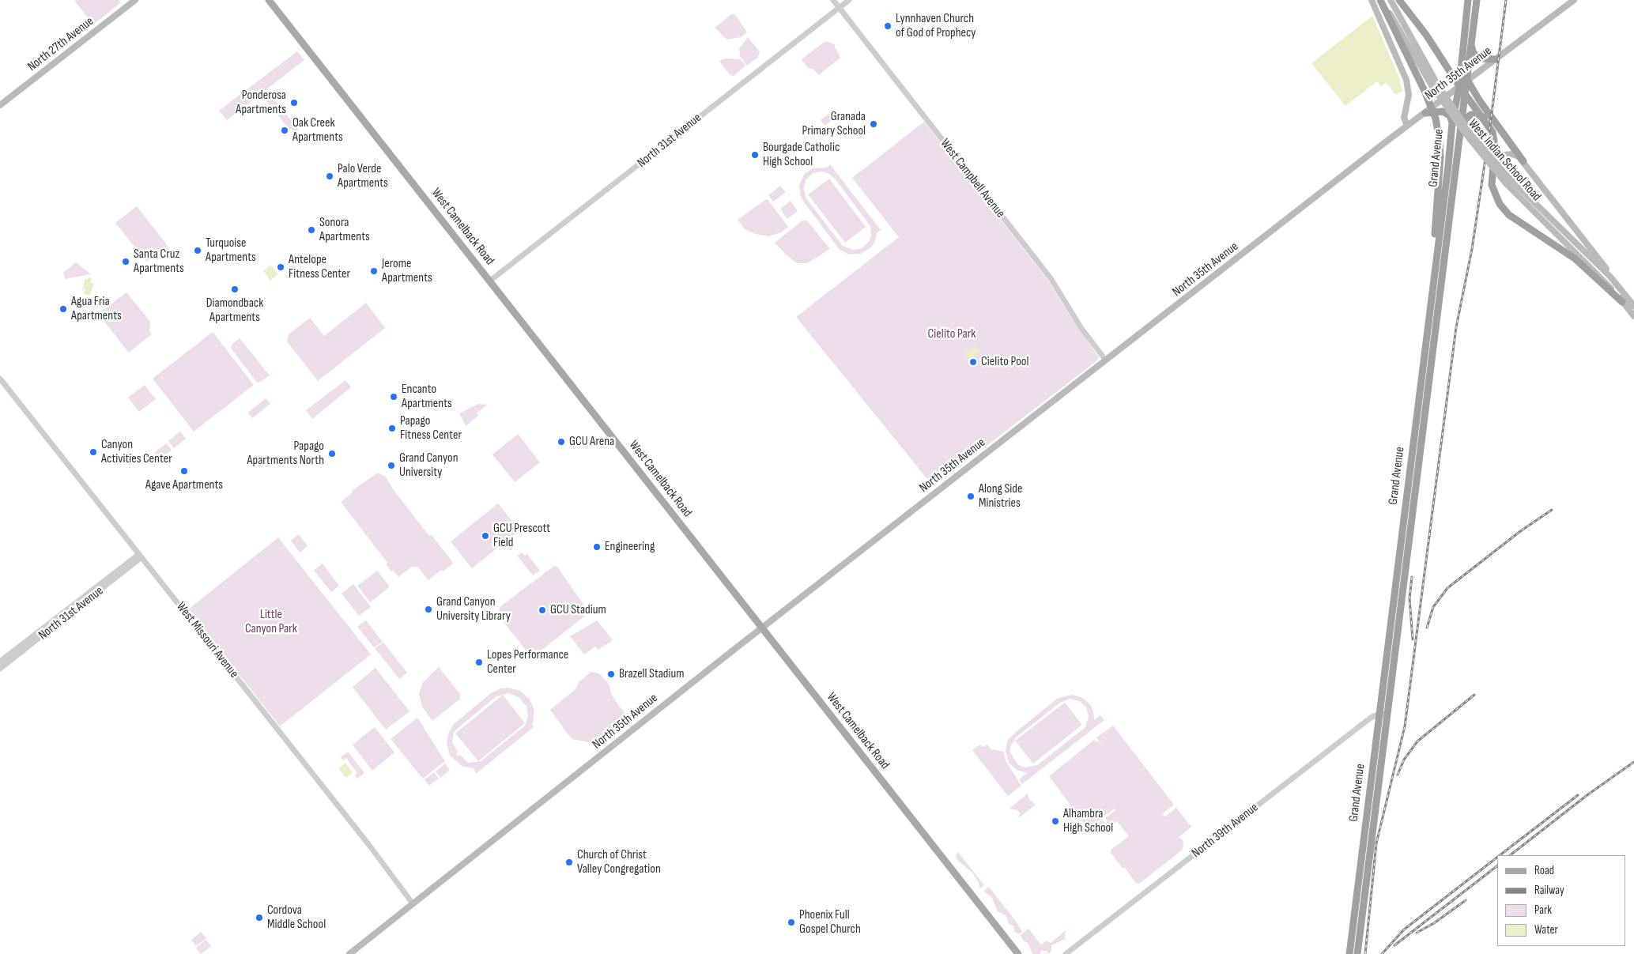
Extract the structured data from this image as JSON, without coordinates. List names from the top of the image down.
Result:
{
  "streets": {
    "highway": ["Grand Avenue"],
    "main road": [
      "North 27th Avenue",
      "North 35th Avenue",
      "West Indian School Road",
      "West Camelback Road"
    ],
    "street": [
      "North 31st Avenue",
      "West Campbell Avenue",
      "West Missouri Avenue",
      "North 39th Avenue"
    ]
  },
  "crossings": [
    ["North 35th Avenue", "Grand Avenue"],
    ["North 35th Avenue", "West Campbell Avenue"],
    ["North 35th Avenue", "West Camelback Road"],
    ["North 35th Avenue", "West Missouri Avenue"],
    ["North 31st Avenue", "West Campbell Avenue"],
    ["North 31st Avenue", "West Camelback Road"],
    ["North 31st Avenue", "West Missouri Avenue"],
    ["Grand Avenue", "North 39th Avenue"]
  ],
  "parks": ["Cielito Park", "Little Canyon Park"],
  "places": [
    "Lynnhaven Church of God of Prophecy",
    "Ponderosa Apartments",
    "Granada Primary School",
    "Oak Creek Apartments",
    "Bourgade Catholic High School",
    "Palo Verde Apartments",
    "Sonora Apartments",
    "Turquoise Apartments",
    "Santa Cruz Apartments",
    "Antelope Fitness Center",
    "Jerome Apartments",
    "Diamondback Apartments",
    "Agua Fria Apartments",
    "Cielito Pool",
    "Encanto Apartments",
    "Papago Fitness Center",
    "GCU Arena",
    "Canyon Activities Center",
    "Papago Apartments North",
    "Grand Canyon University",
    "Agave Apartments",
    "Along Side Ministries",
    "GCU Prescott Field",
    "Engineering",
    "Grand Canyon University Library",
    "GCU Stadium",
    "Lopes Performance Center",
    "Brazell Stadium",
    "Alhambra High School",
    "Church of Christ Valley Congregation",
    "Cordova Middle School",
    "Phoenix Full Gospel Church"
  ],
  "legend": [
    "Road",
    "Railway",
    "Park",
    "Water"
  ]
}
